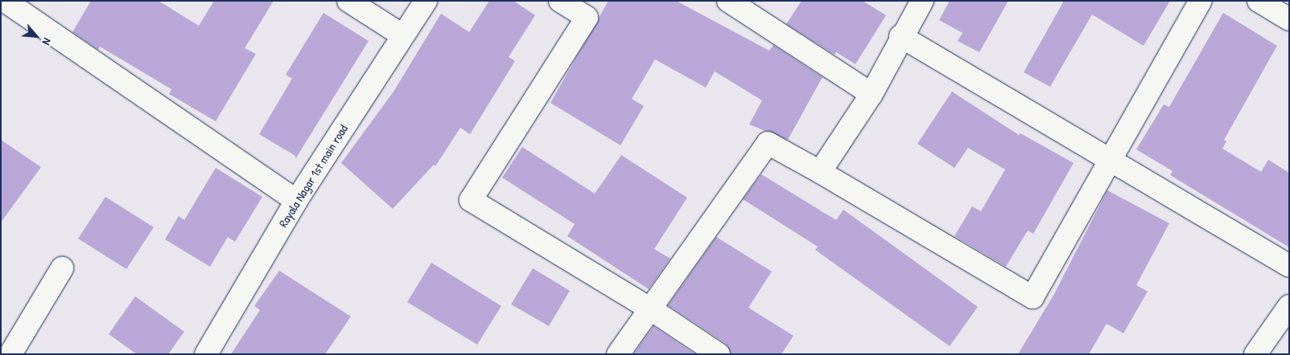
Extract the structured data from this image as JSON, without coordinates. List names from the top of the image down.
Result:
{
  "streets": {
    "street": ["Rayala Nagar 1st main road"]
  },
  "north": "bottom right"
}
